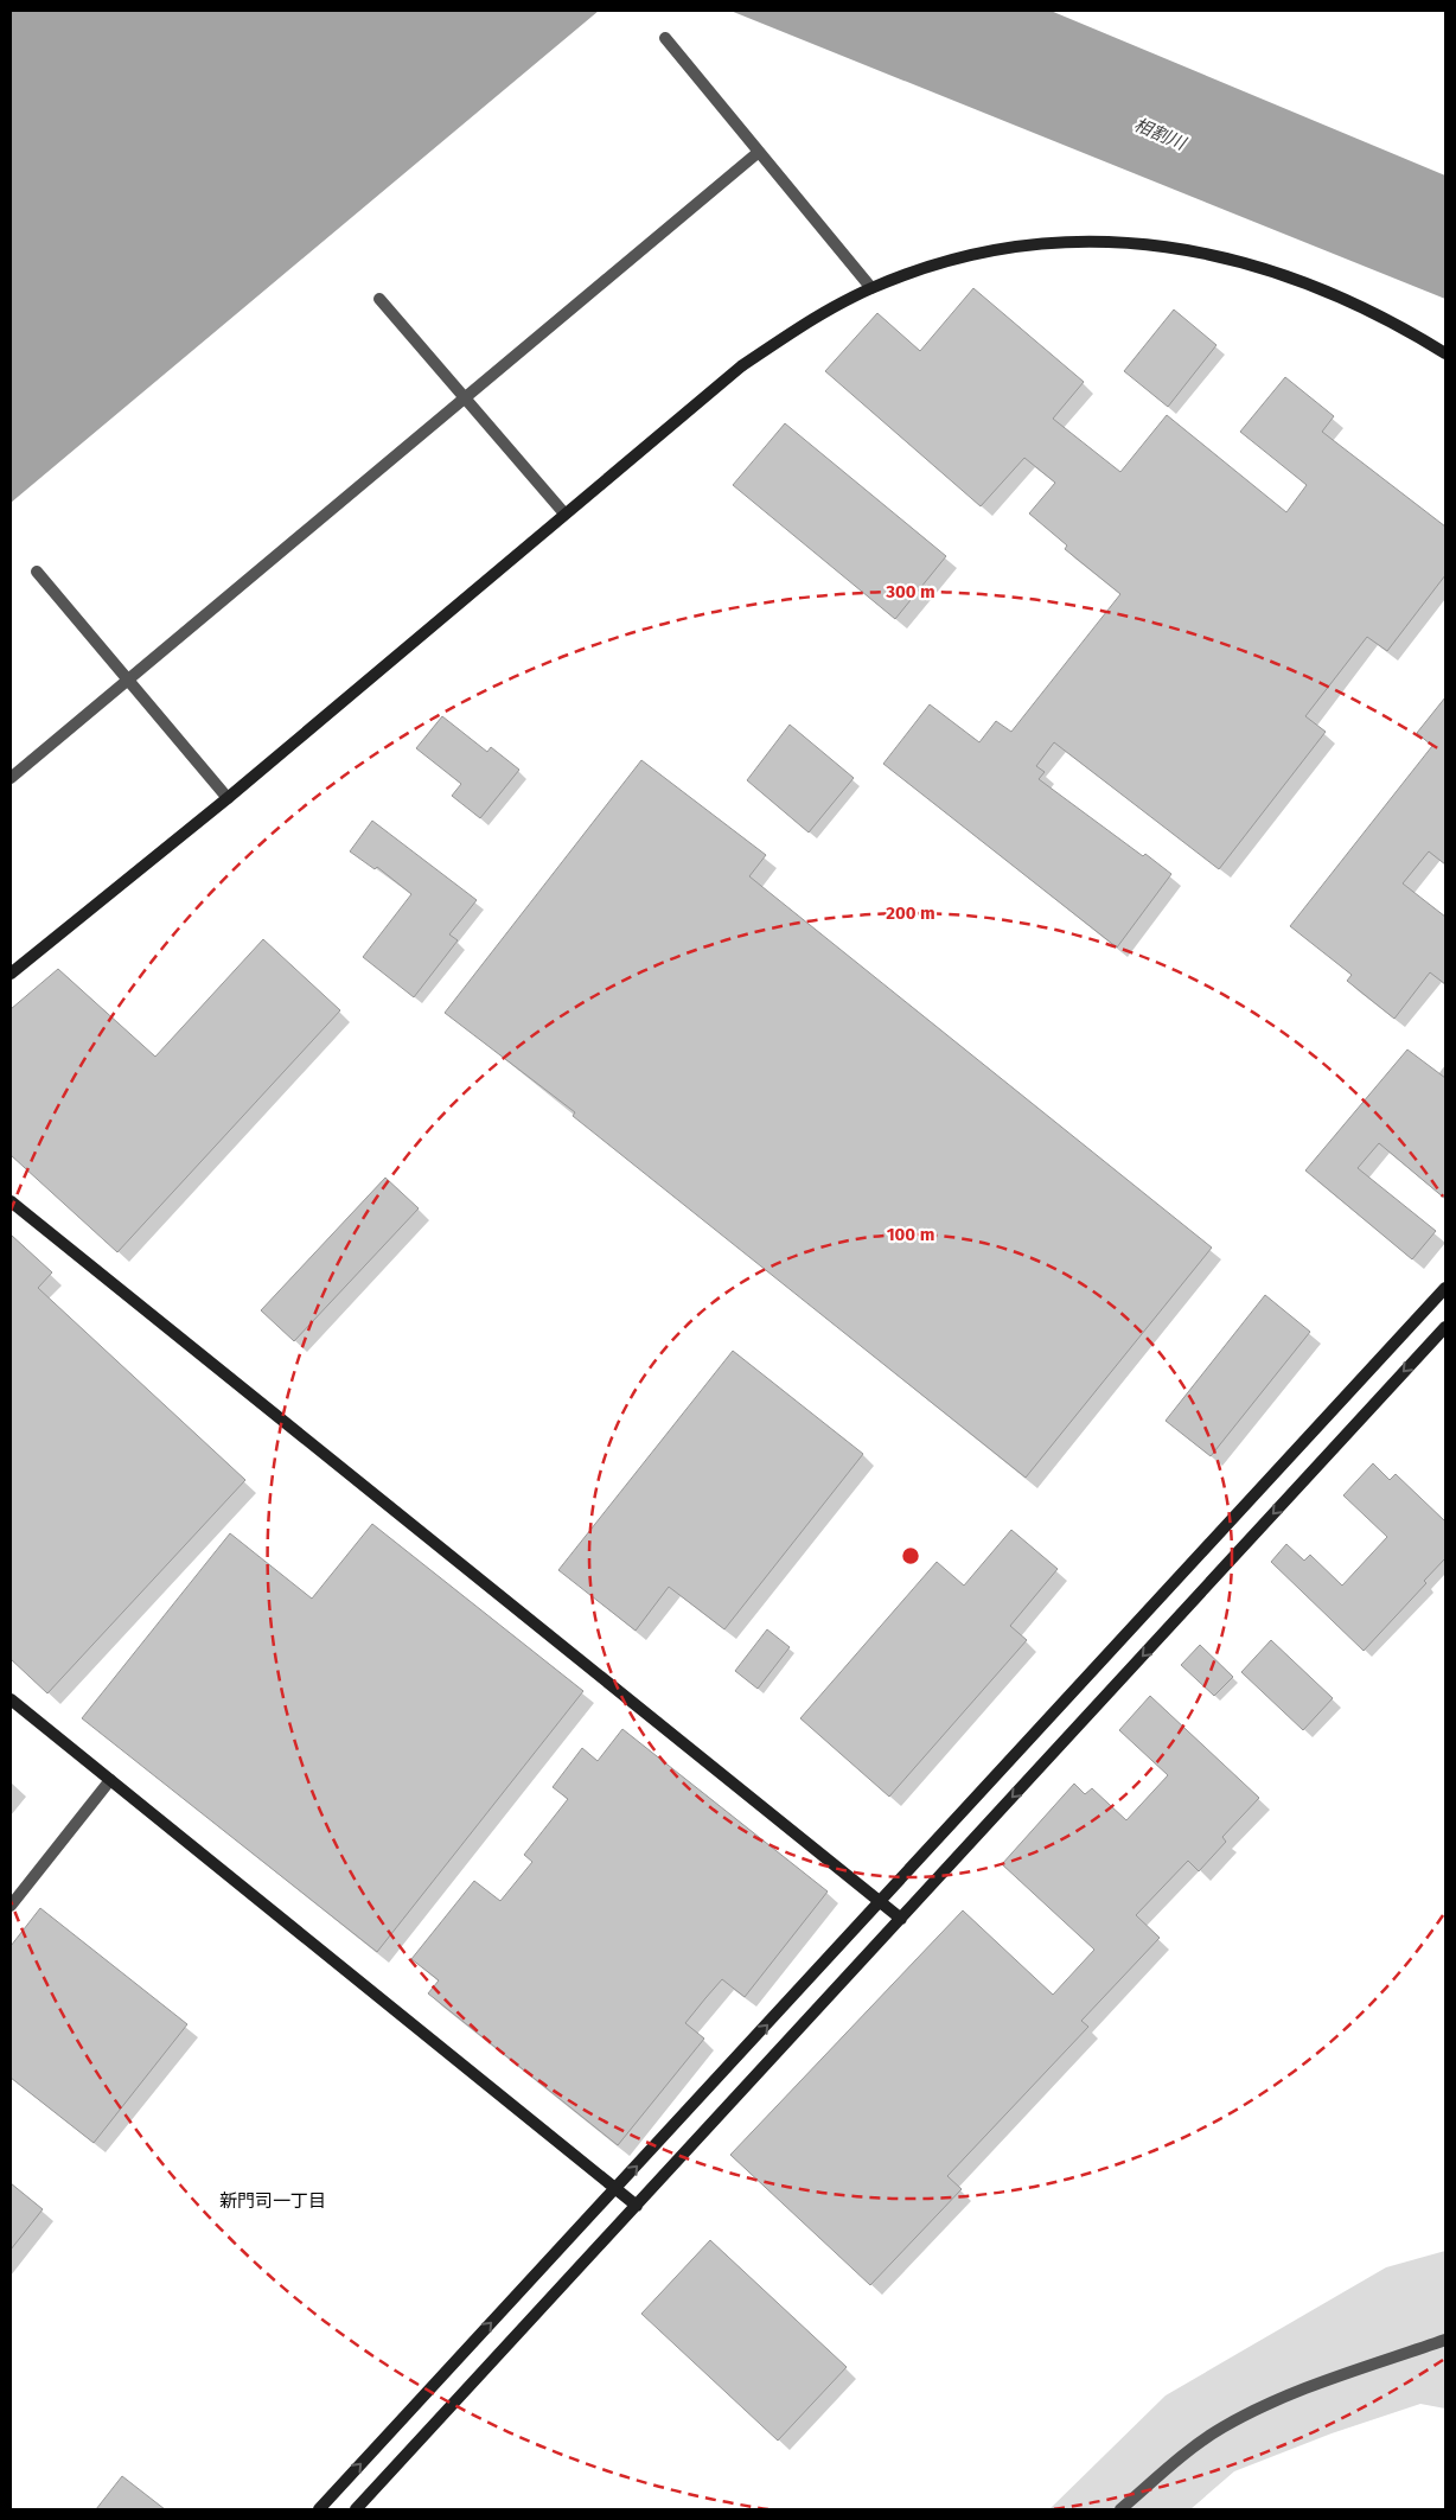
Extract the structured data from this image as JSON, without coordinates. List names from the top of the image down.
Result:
{
  "districts": ["新門司一丁目"],
  "water": ["相割川"],
  "rings": ["300 m", "200 m", "100 m"]
}
